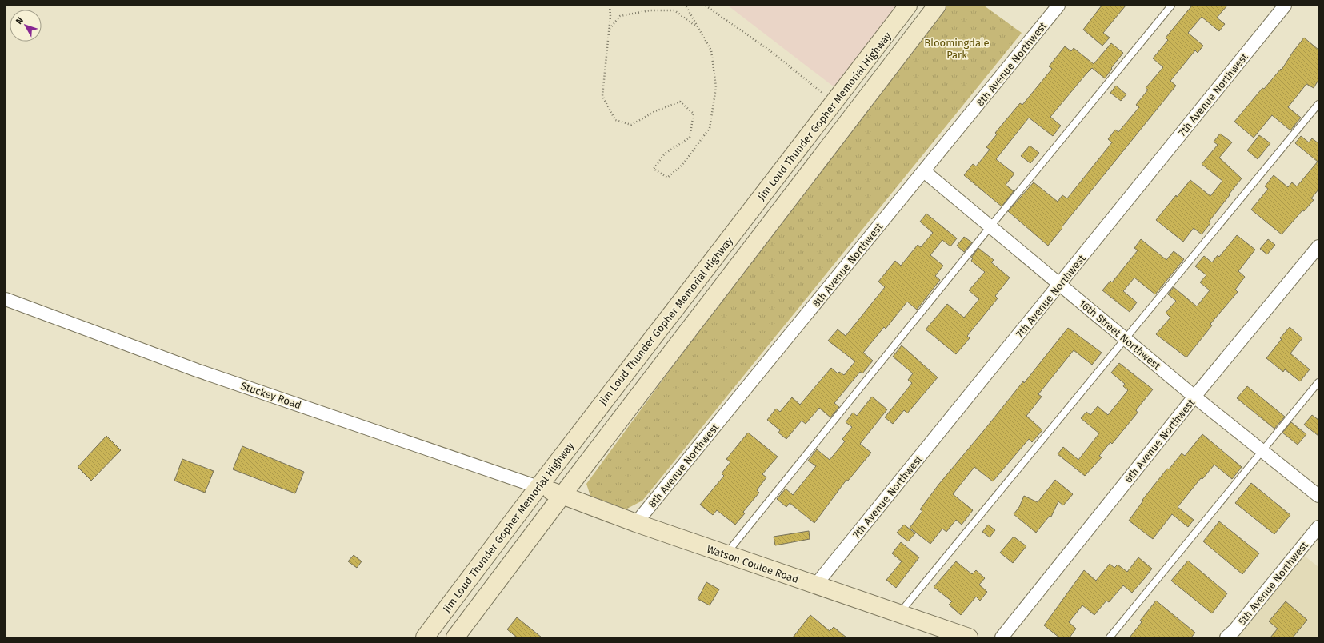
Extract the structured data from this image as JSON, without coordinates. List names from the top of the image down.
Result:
{
  "streets": {
    "main road": ["Jim Loud Thunder Gopher Memorial Highway", "Watson Coulee Road"],
    "street": [
      "8th Avenue Northwest",
      "7th Avenue Northwest",
      "16th Street Northwest",
      "Stuckey Road",
      "6th Avenue Northwest",
      "5th Avenue Northwest"
    ]
  },
  "crossings": [
    ["8th Avenue Northwest", "16th Street Northwest"],
    ["8th Avenue Northwest", "Watson Coulee Road"],
    ["7th Avenue Northwest", "16th Street Northwest"],
    ["7th Avenue Northwest", "Watson Coulee Road"],
    ["Jim Loud Thunder Gopher Memorial Highway", "Stuckey Road"],
    ["Jim Loud Thunder Gopher Memorial Highway", "Watson Coulee Road"],
    ["16th Street Northwest", "6th Avenue Northwest"],
    ["Stuckey Road", "Watson Coulee Road"]
  ],
  "parks": ["Bloomingdale Park"],
  "north": "top left"
}
